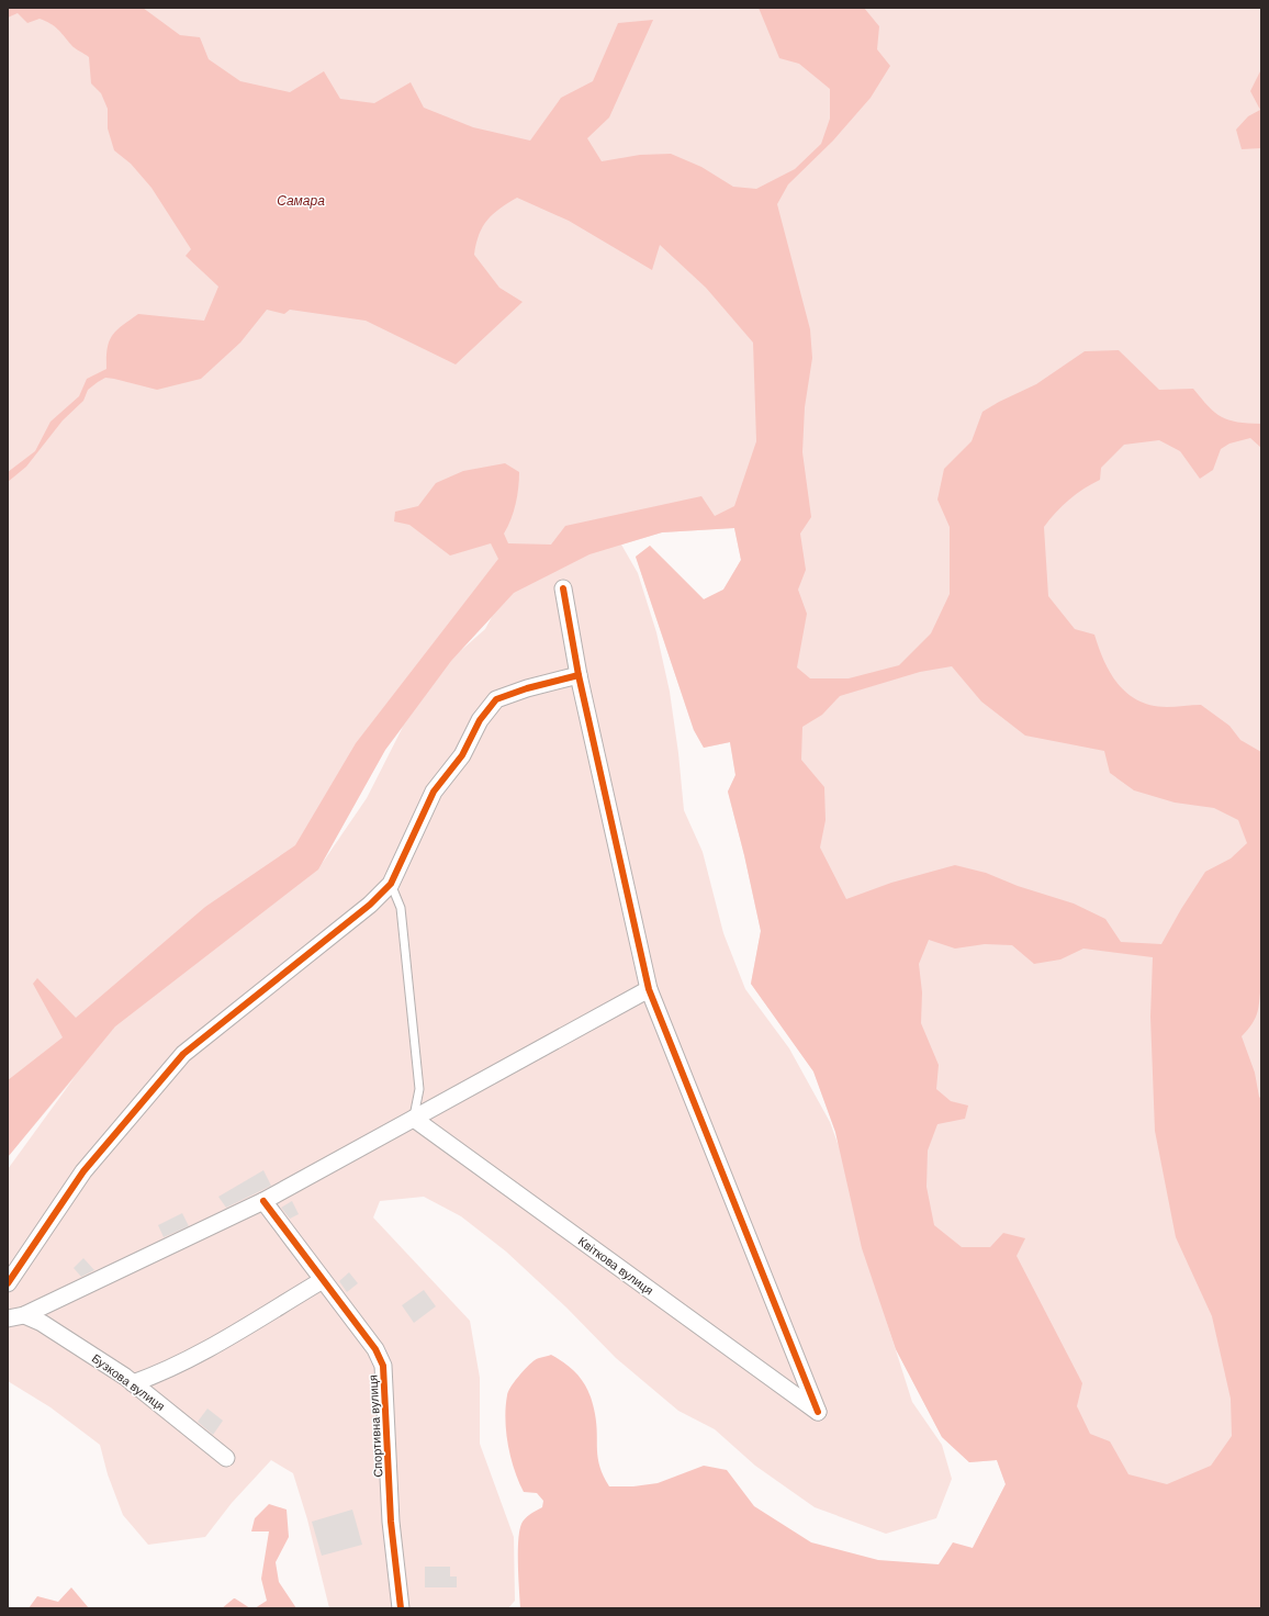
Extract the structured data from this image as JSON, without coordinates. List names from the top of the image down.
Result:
{
  "streets": {
    "street": ["Квіткова вулиця", "Бузкова вулиця", "Спортивна вулиця"]
  },
  "water": ["Самара"]
}
